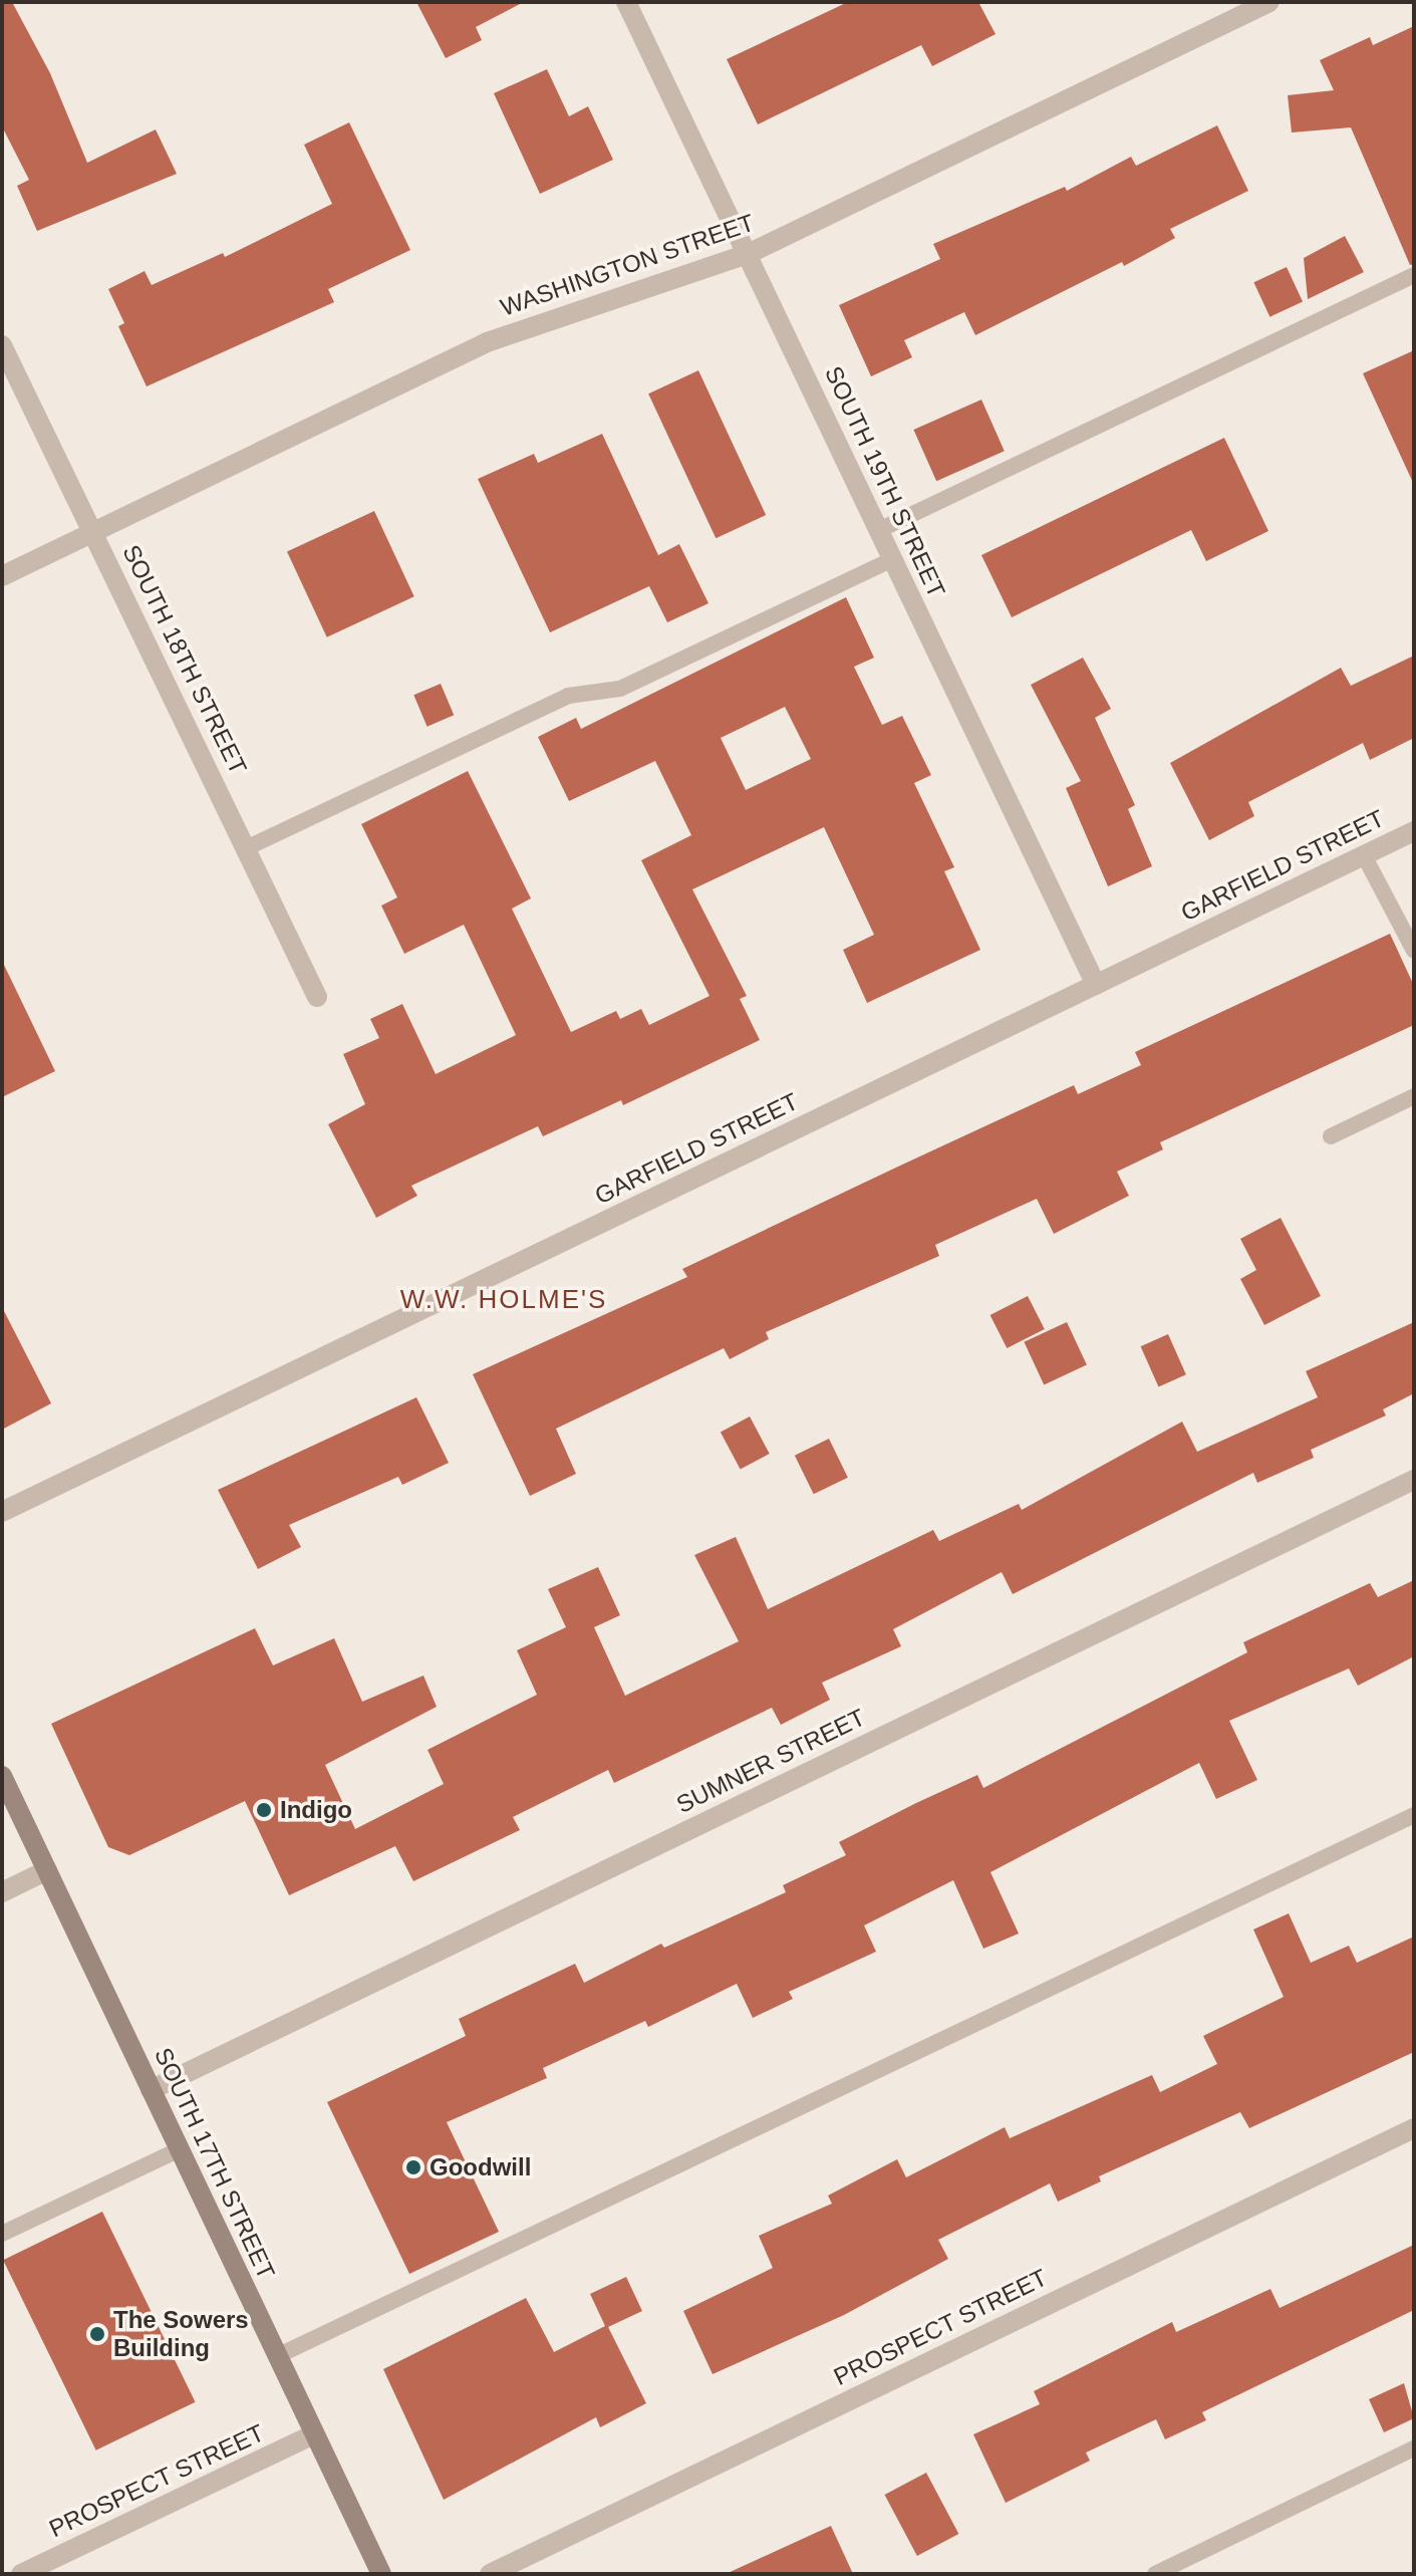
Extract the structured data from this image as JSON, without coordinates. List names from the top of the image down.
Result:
{
  "streets": {
    "main road": ["SOUTH 17TH STREET"],
    "street": [
      "WASHINGTON STREET",
      "SOUTH 19TH STREET",
      "SOUTH 18TH STREET",
      "GARFIELD STREET",
      "SUMNER STREET",
      "PROSPECT STREET"
    ]
  },
  "crossings": [
    ["WASHINGTON STREET", "SOUTH 19TH STREET"],
    ["WASHINGTON STREET", "SOUTH 18TH STREET"],
    ["SOUTH 19TH STREET", "GARFIELD STREET"],
    ["SUMNER STREET", "SOUTH 17TH STREET"],
    ["SOUTH 17TH STREET", "PROSPECT STREET"]
  ],
  "districts": ["W.W. HOLME'S"],
  "places": ["Indigo", "Goodwill", "The Sowers Building"]
}
